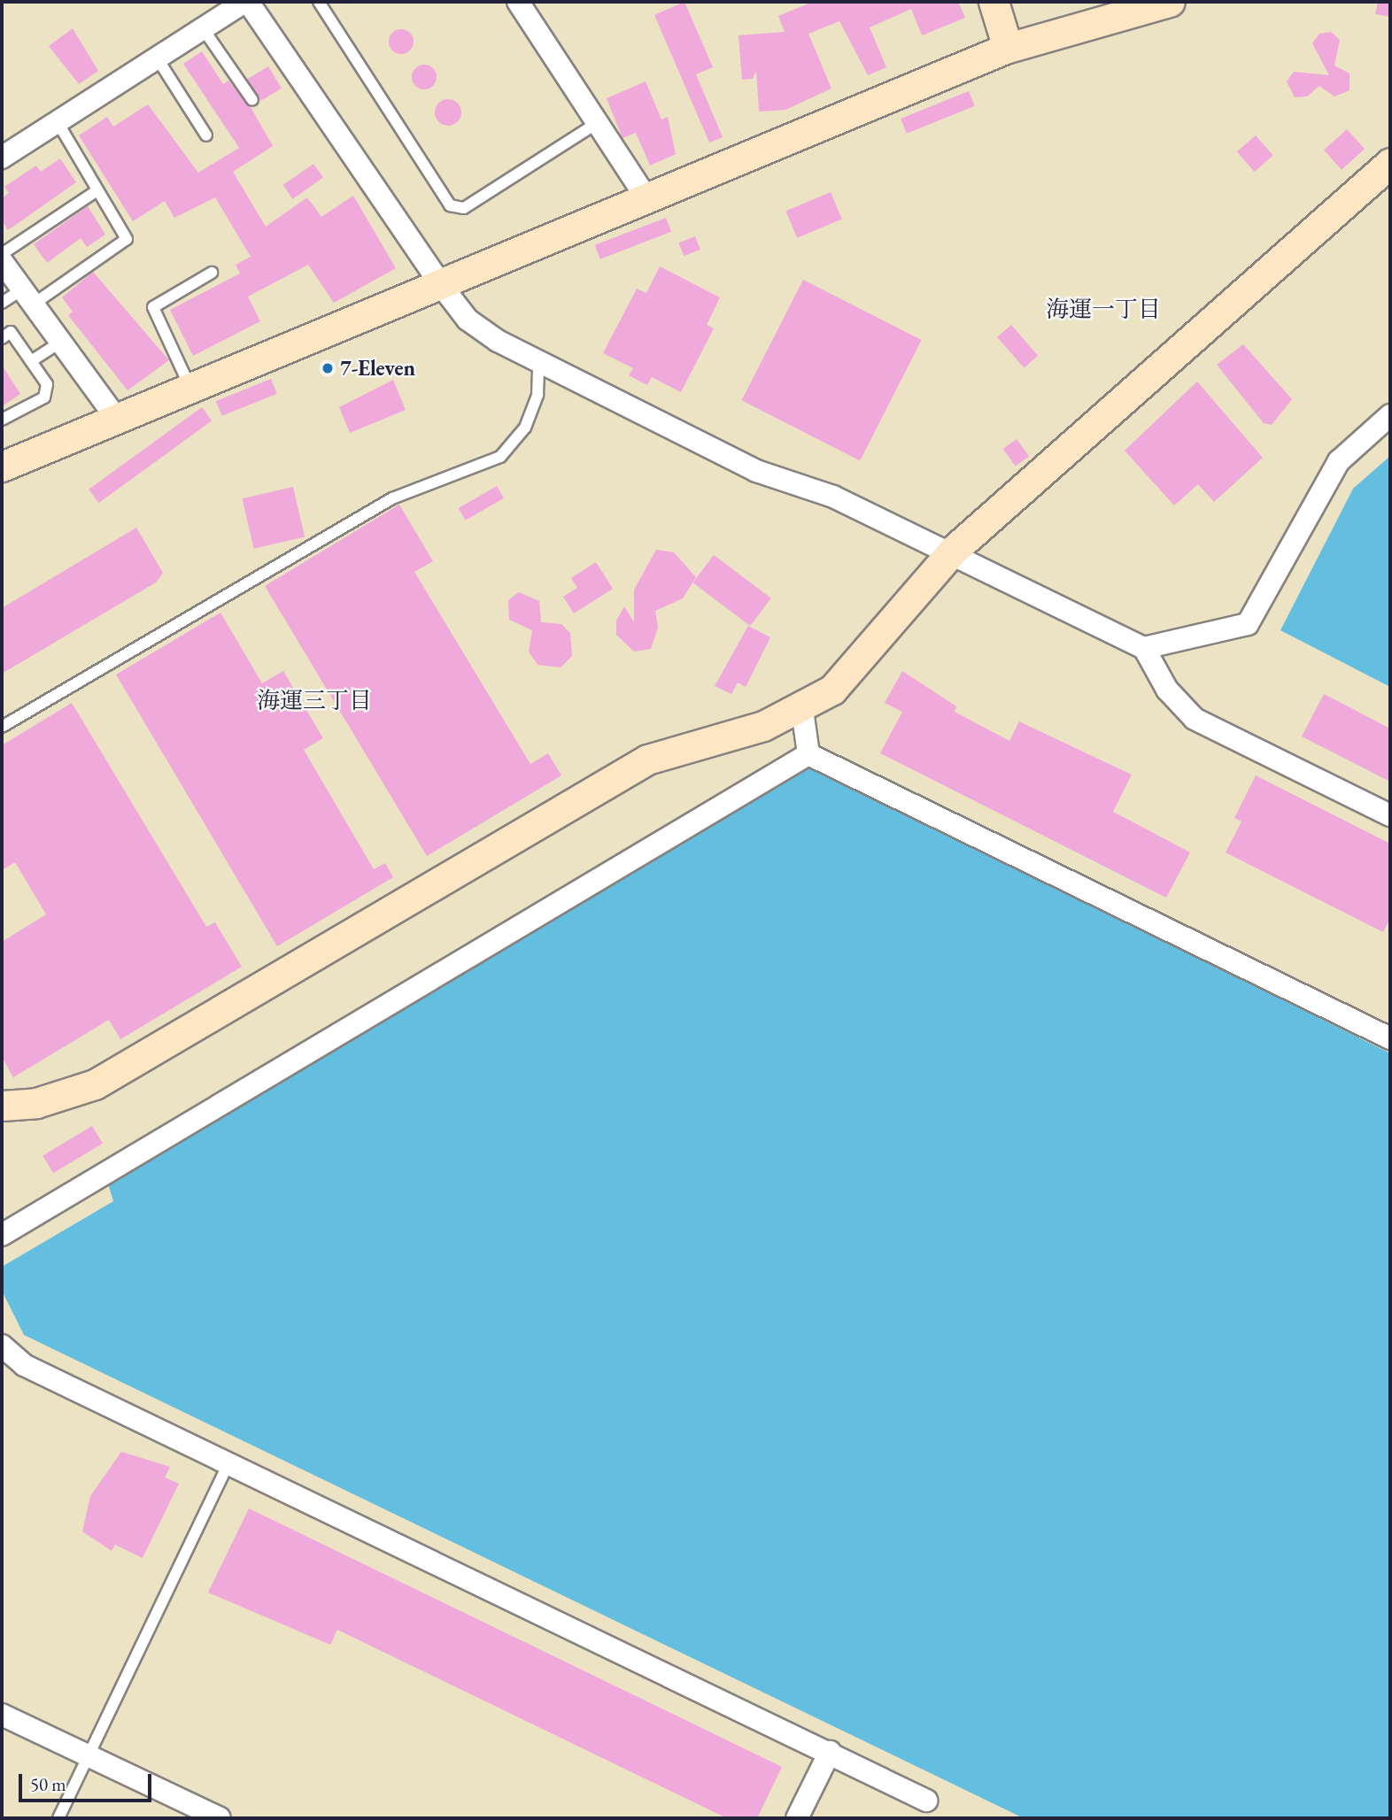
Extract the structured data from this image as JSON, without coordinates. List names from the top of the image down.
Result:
{
  "districts": ["海運一丁目", "海運三丁目"],
  "places": ["7-Eleven"],
  "scale_bar": "50 m"
}
